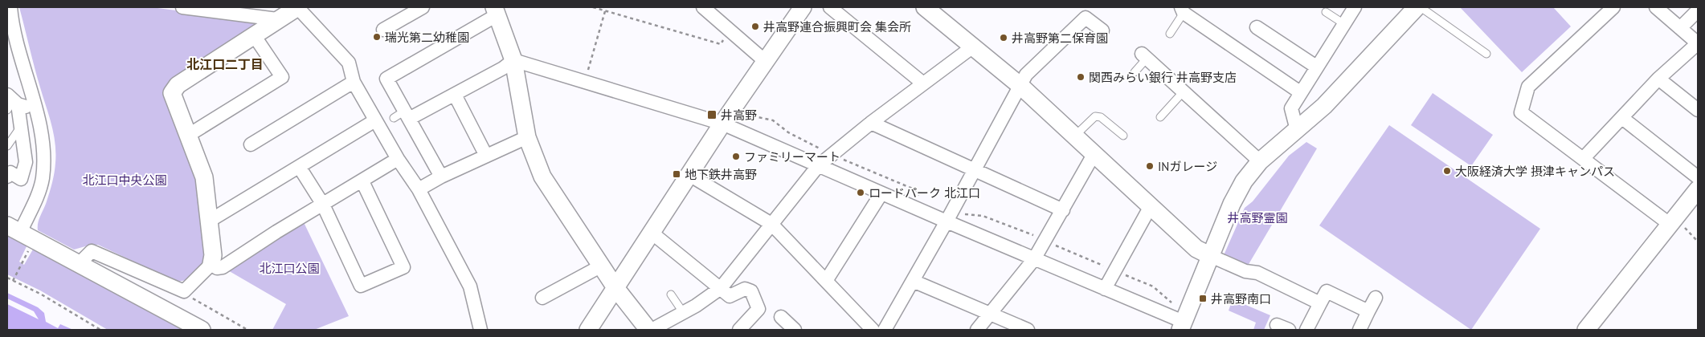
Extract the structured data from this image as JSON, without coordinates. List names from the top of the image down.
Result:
{
  "districts": ["北江口二丁目"],
  "parks": ["北江口中央公園", "井高野霊園", "北江口公園"],
  "places": {
    "other": [
      "井高野連合振興町会 集会所",
      "瑞光第二幼稚園",
      "井高野第二保育園",
      "関西みらい銀行 井高野支店",
      "ファミリーマート",
      "INガレージ",
      "大阪経済大学 摂津キャンパス",
      "ロードパーク 北江口"
    ],
    "transit": ["井高野", "地下鉄井高野", "井高野南口"]
  }
}
